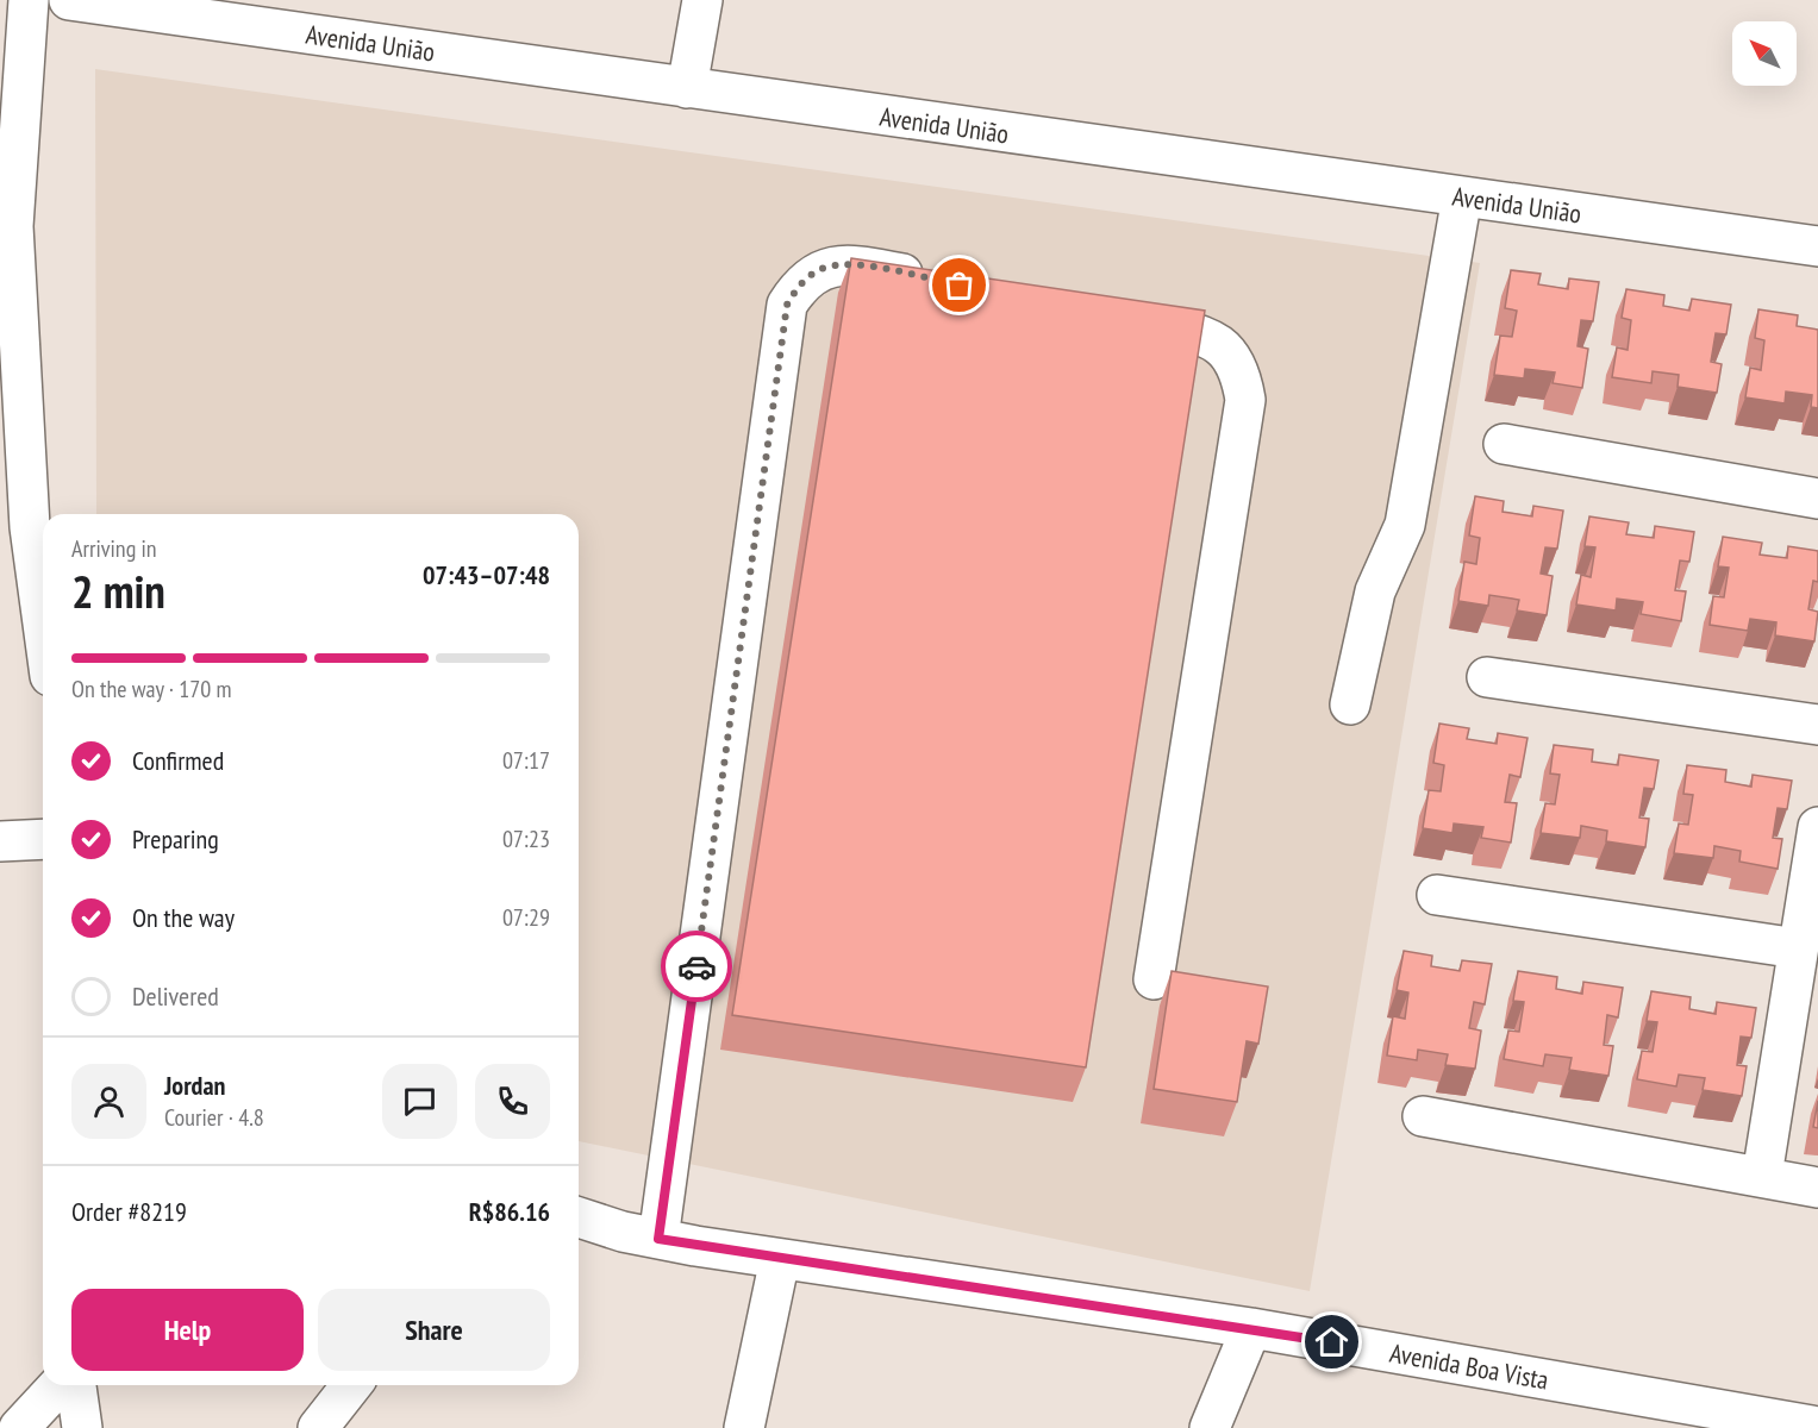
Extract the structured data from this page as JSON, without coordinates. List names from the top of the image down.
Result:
{
  "streets": {
    "street": ["Avenida União", "Avenida Boa Vista"]
  },
  "north": "top left",
  "page": {
    "heading": ["2 min", "Arriving in", "07:43–07:48"],
    "panel": [
      "Jordan",
      "Courier · 4.8",
      "Order #8219",
      "R$86.16"
    ],
    "bar": "On the way · 170 m",
    "list": [
      ["Confirmed", "07:17"],
      ["Preparing", "07:23"],
      ["On the way", "07:29"],
      "Delivered"
    ],
    "buttons": ["Help", "Share"]
  }
}
